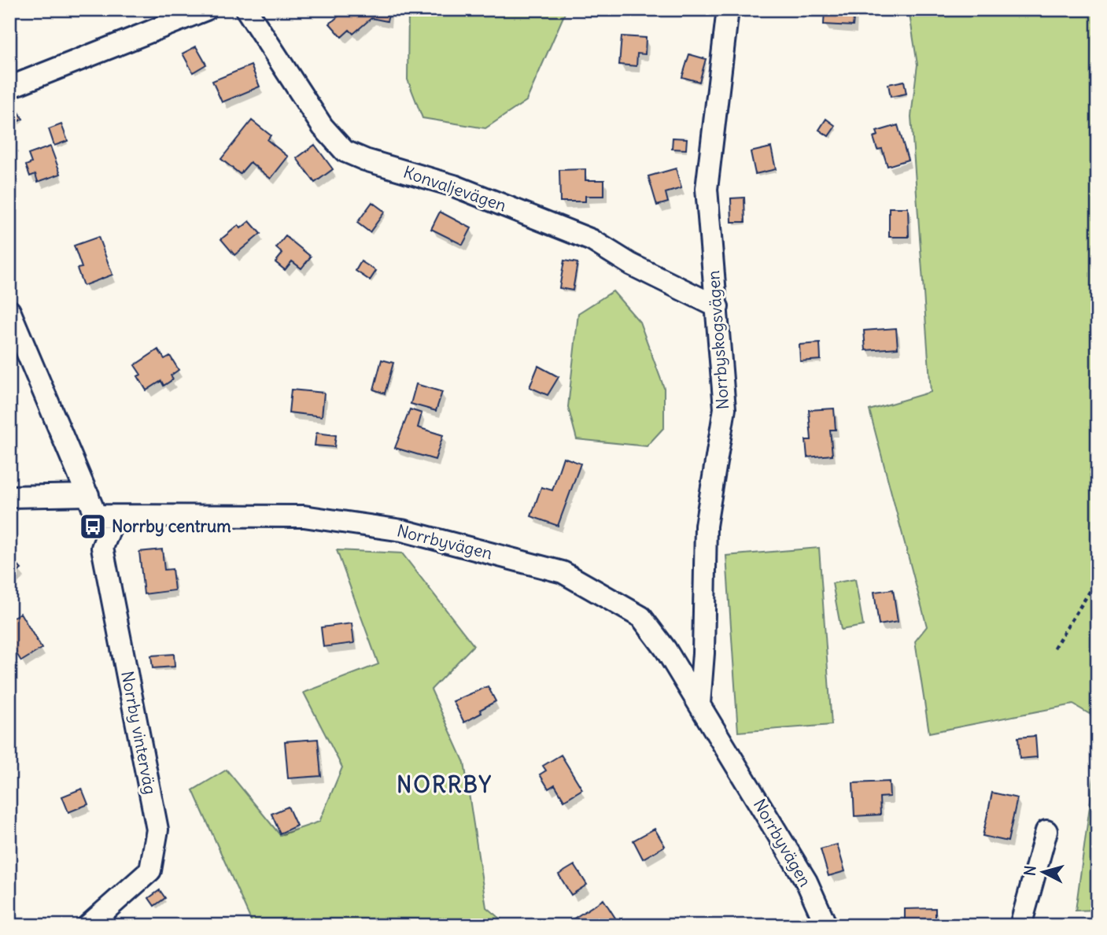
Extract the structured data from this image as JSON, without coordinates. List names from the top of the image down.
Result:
{
  "streets": {
    "street": [
      "Konvaljevägen",
      "Norrbyskogsvägen",
      "Norrbyvägen",
      "Norrby vinterväg"
    ]
  },
  "crossings": [
    ["Konvaljevägen", "Norrbyskogsvägen"],
    ["Norrbyskogsvägen", "Norrbyvägen"],
    ["Norrbyvägen", "Norrby vinterväg"]
  ],
  "districts": ["NORRBY"],
  "places": {
    "bus stop": ["Norrby centrum"]
  },
  "north": "left"
}
